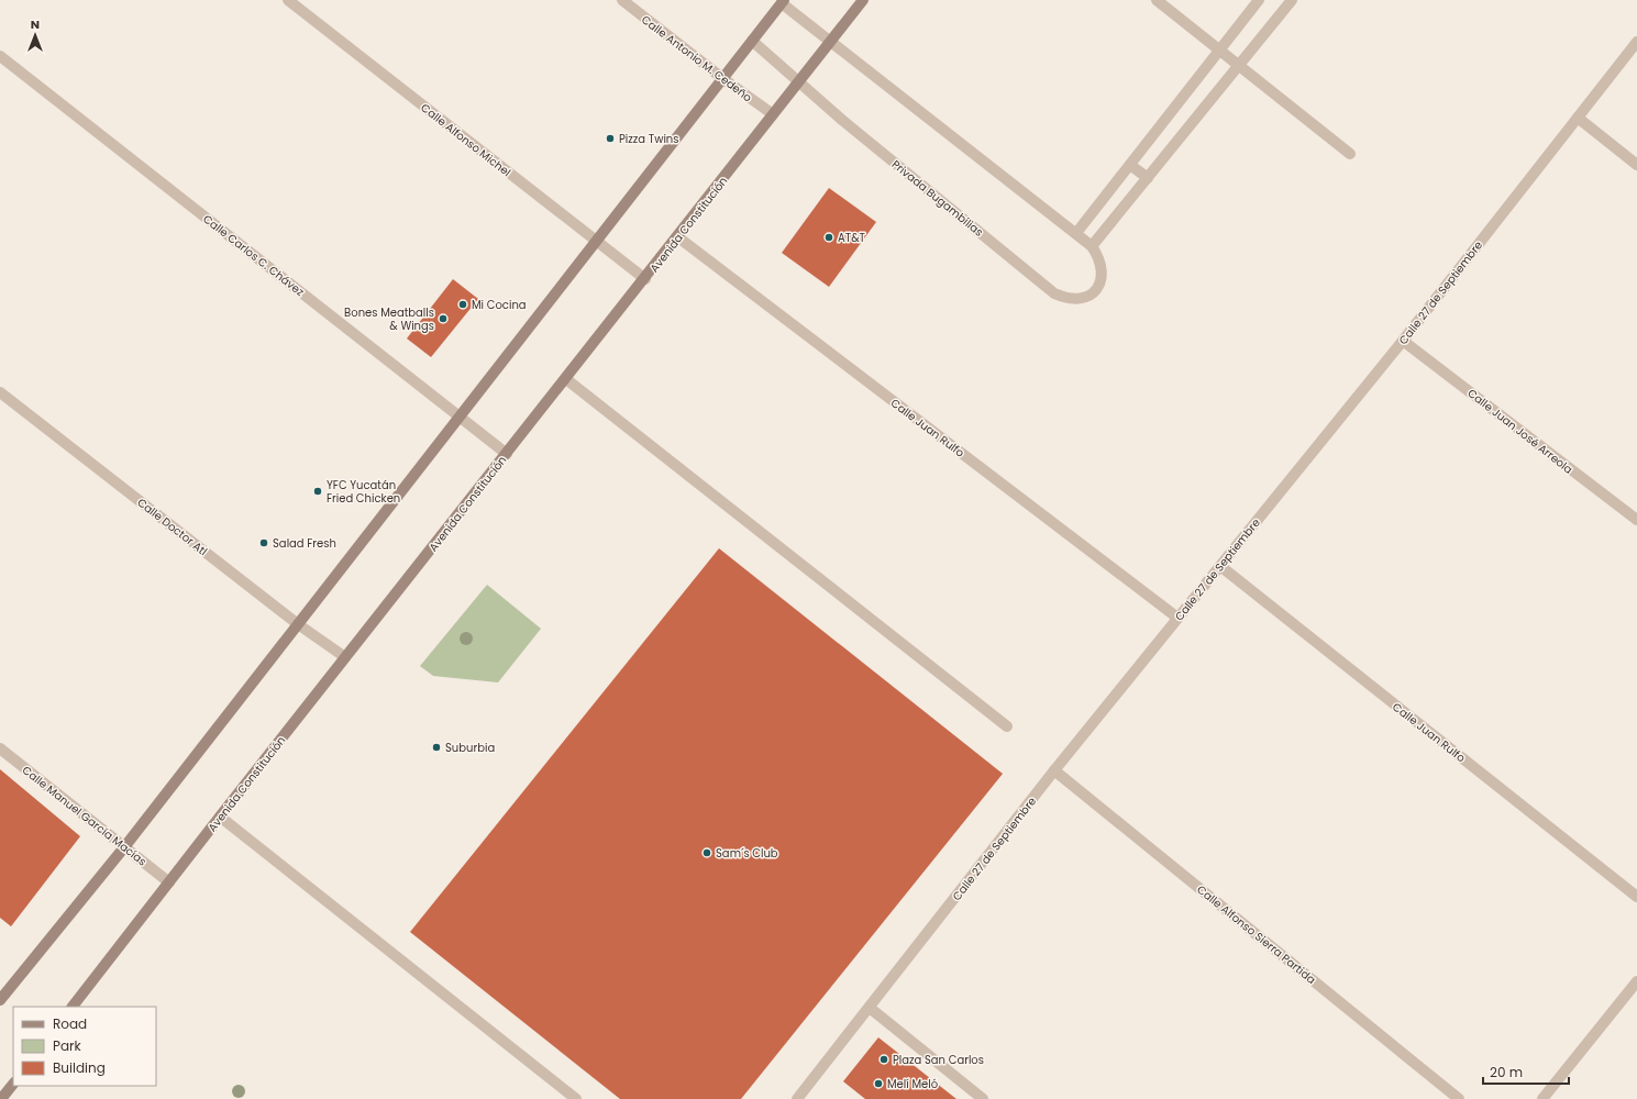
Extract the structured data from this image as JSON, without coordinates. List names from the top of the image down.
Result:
{
  "streets": {
    "street": [
      "Calle Antonio M. Cedeño",
      "Calle Alfonso Michel",
      "Privada Bugambilias",
      "Avenida Constitución",
      "Calle Carlos C. Chávez",
      "Calle 27 de Septiembre",
      "Calle Juan Rulfo",
      "Calle Juan José Arreola",
      "Calle Doctor Atl",
      "Calle Manuel García Macías",
      "Calle Alfonso Sierra Partida"
    ]
  },
  "crossings": [
    ["Calle Antonio M. Cedeño", "Avenida Constitución"],
    ["Calle Alfonso Michel", "Avenida Constitución"],
    ["Privada Bugambilias", "Avenida Constitución"],
    ["Avenida Constitución", "Calle Carlos C. Chávez"],
    ["Avenida Constitución", "Calle Juan Rulfo"],
    ["Avenida Constitución", "Calle Doctor Atl"],
    ["Avenida Constitución", "Calle Manuel García Macías"],
    ["Calle 27 de Septiembre", "Calle Juan Rulfo"],
    ["Calle 27 de Septiembre", "Calle Juan José Arreola"],
    ["Calle 27 de Septiembre", "Calle Alfonso Sierra Partida"]
  ],
  "places": [
    "Pizza Twins",
    "AT&T",
    "Mi Cocina",
    "Bones Meatballs & Wings",
    "YFC Yucatán Fried Chicken",
    "Salad Fresh",
    "Suburbia",
    "Sam´s Club",
    "Plaza San Carlos",
    "Melí Meló"
  ],
  "legend": ["Road", "Park", "Building"],
  "scale_bar": "20 m",
  "north": "top"
}
